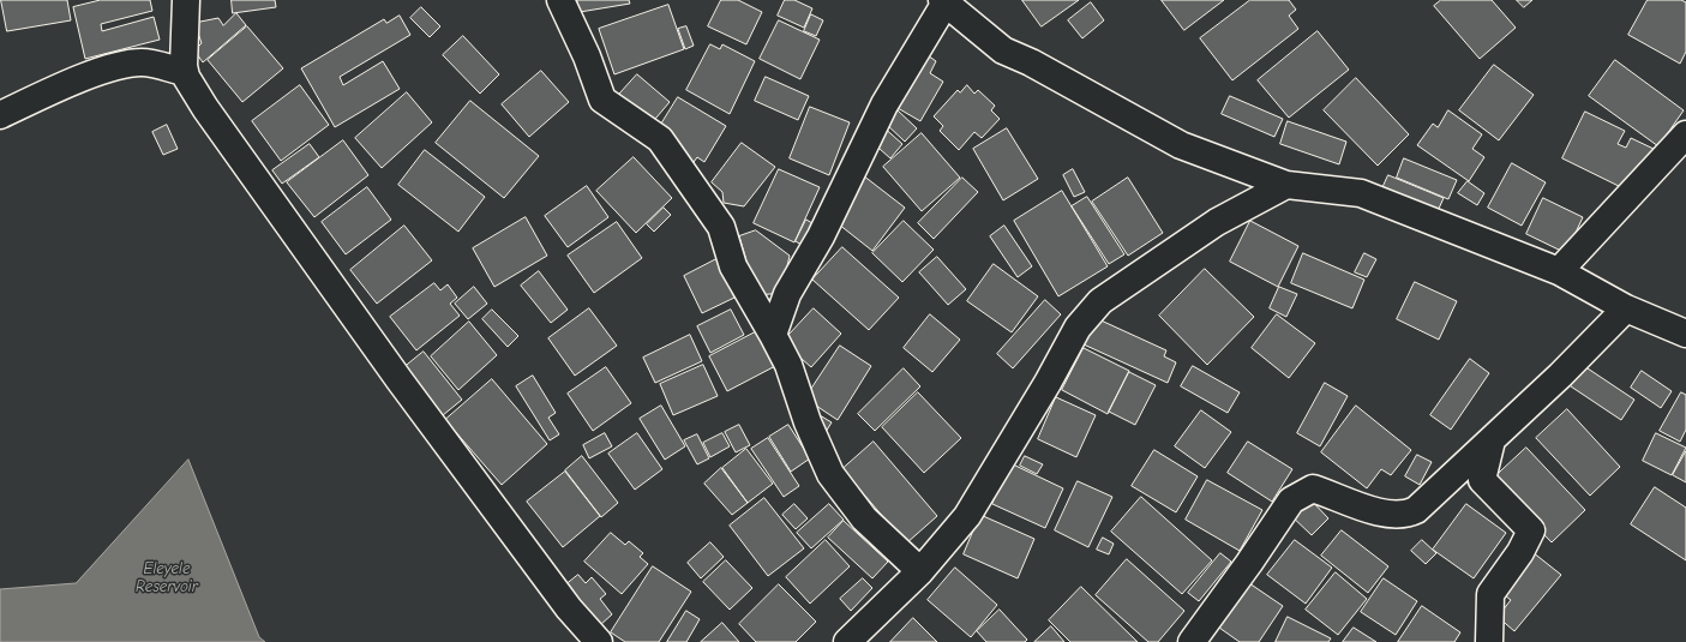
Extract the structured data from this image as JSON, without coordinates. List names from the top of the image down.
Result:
{
  "water": ["Eleyele Reservoir"]
}
